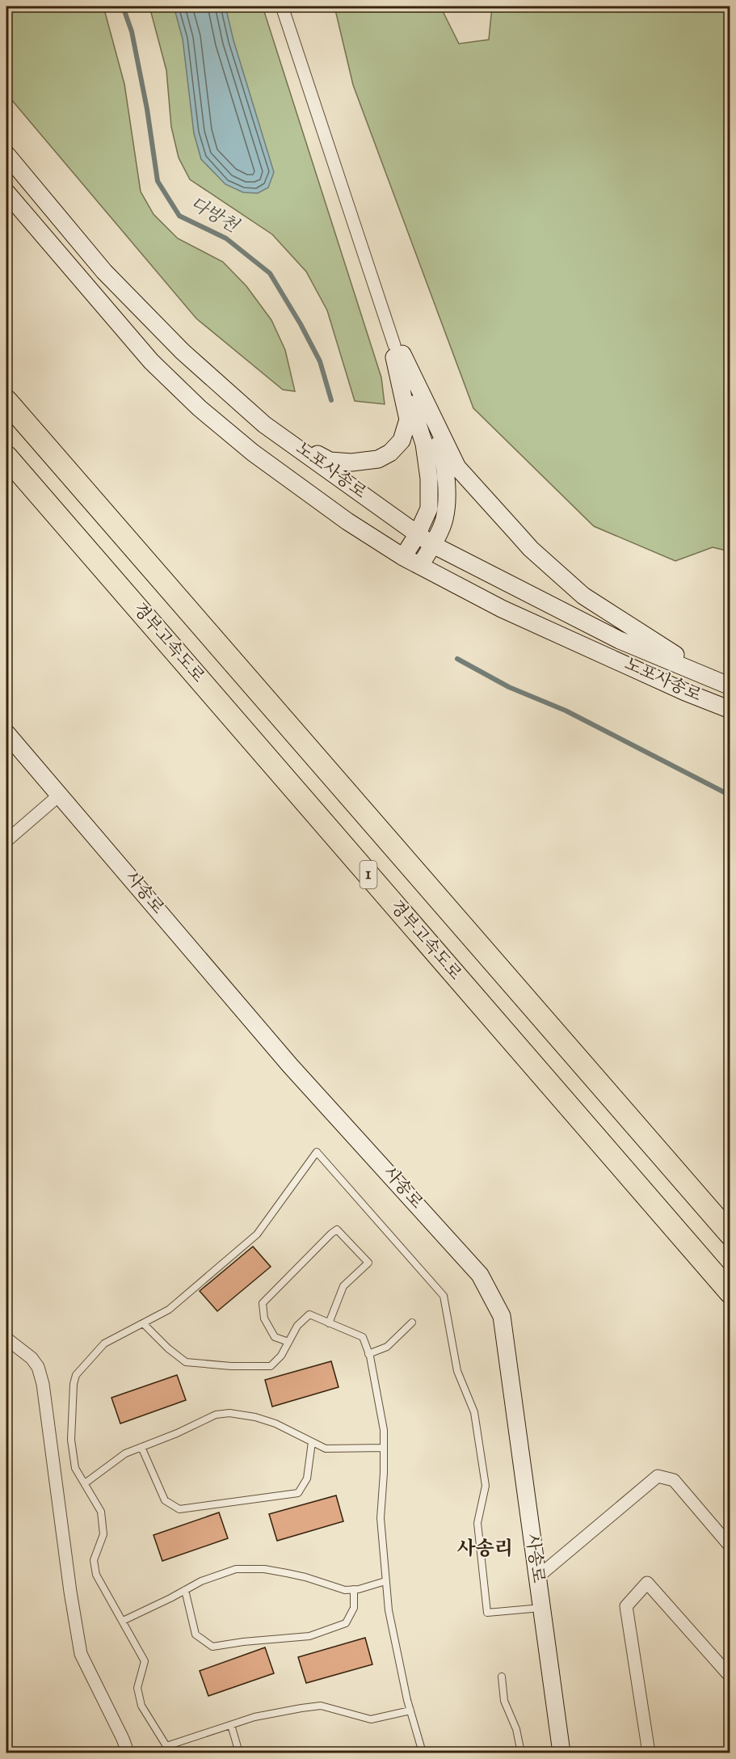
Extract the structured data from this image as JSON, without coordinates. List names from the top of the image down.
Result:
{
  "streets": {
    "highway": ["경부고속도로", "1"],
    "main road": ["노포사송로", "사송로"]
  },
  "districts": ["사송리"],
  "water": ["다방천"]
}
